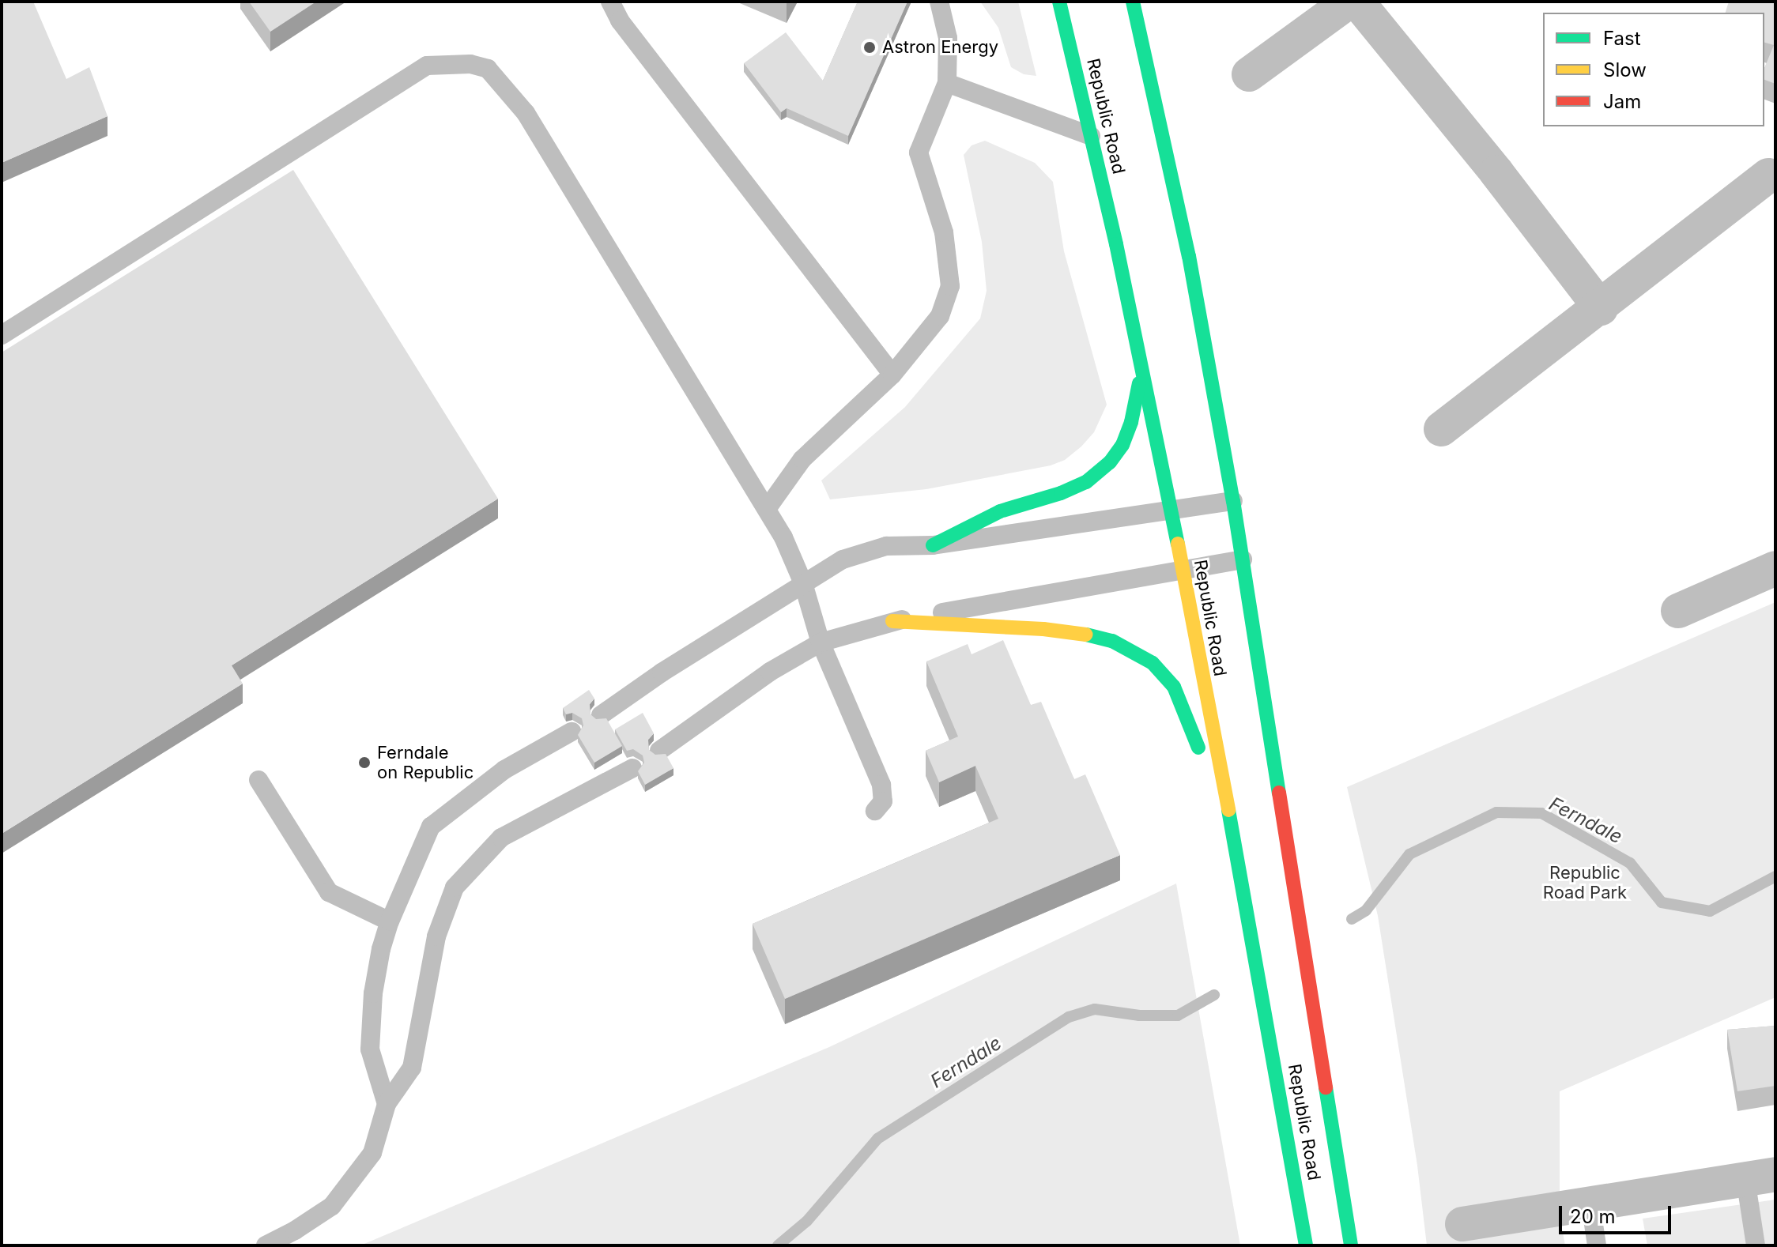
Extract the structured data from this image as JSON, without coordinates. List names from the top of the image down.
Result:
{
  "streets": {
    "main road": ["Republic Road"]
  },
  "water": ["Ferndale"],
  "parks": ["Republic Road Park"],
  "places": ["Astron Energy", "Ferndale on Republic"],
  "legend": ["Fast", "Slow", "Jam"],
  "scale_bar": "20 m"
}
